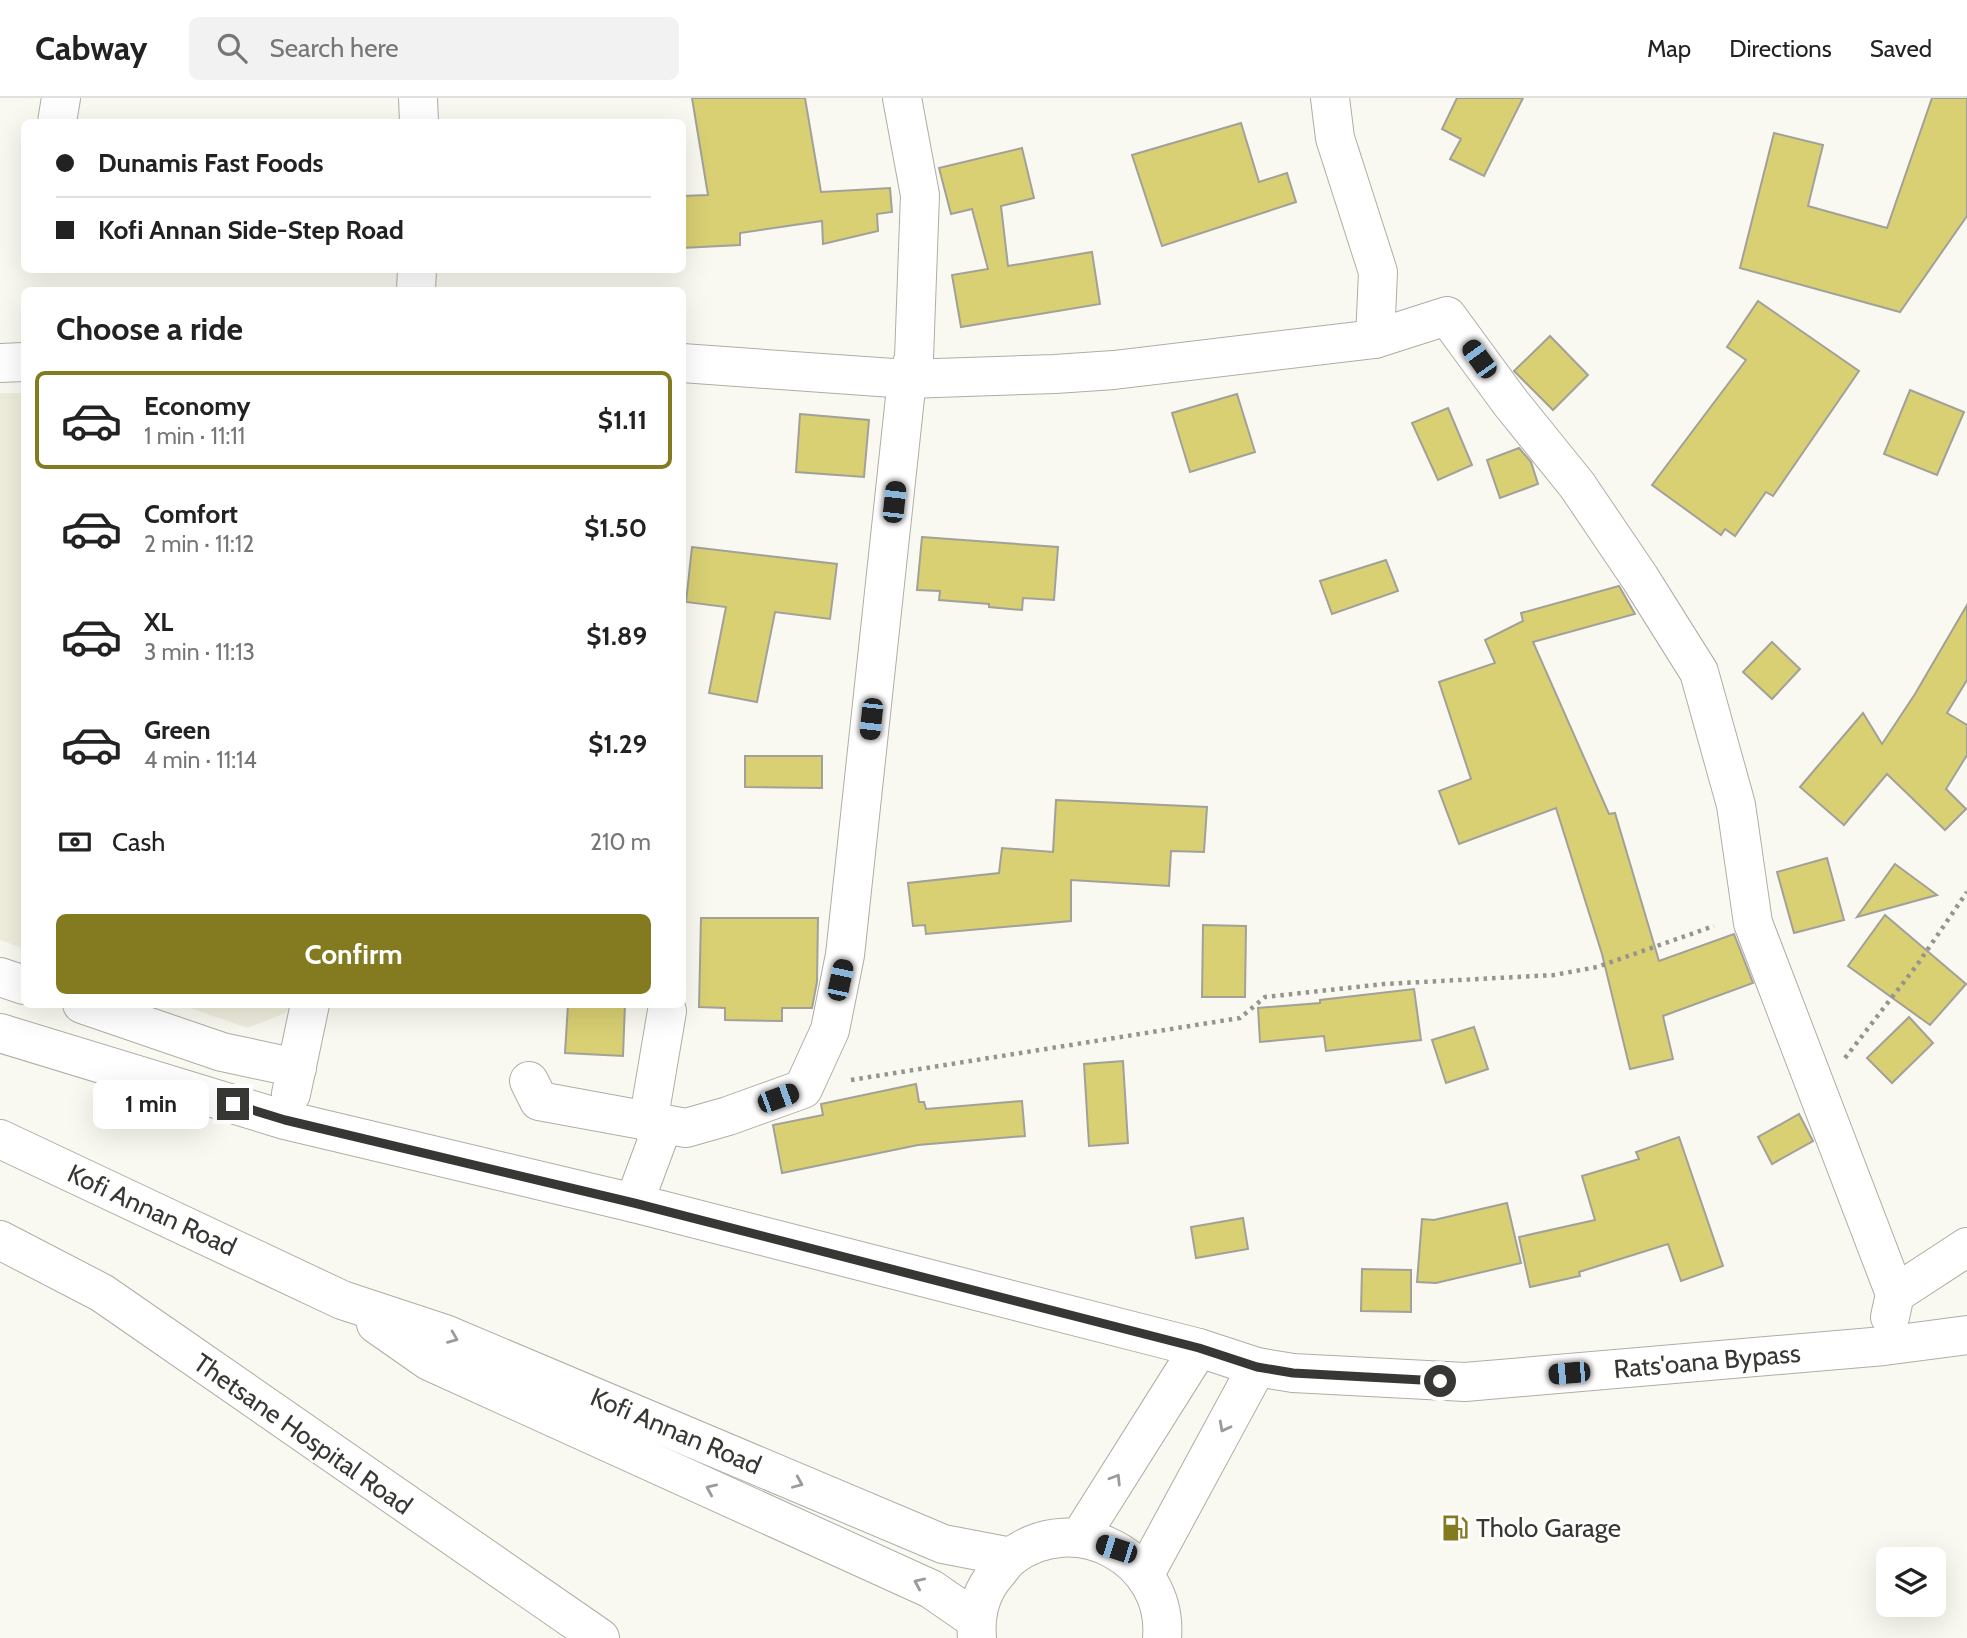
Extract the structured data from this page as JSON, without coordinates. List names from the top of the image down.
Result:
{
  "streets": {
    "main road": ["Kofi Annan Road", "Rats'oana Bypass", "Thetsane Hospital Road"]
  },
  "places": {
    "fuel station": ["Tholo Garage"]
  },
  "page": {
    "header": "Cabway",
    "search": "Search here",
    "nav": ["Map", "Directions", "Saved"],
    "banner": ["Dunamis Fast Foods", "Kofi Annan Side-Step Road"],
    "heading": "Choose a ride",
    "list": [
      {
        "name": "Economy",
        "note": "1 min · 11:11",
        "value": "$1.11"
      },
      {
        "name": "Comfort",
        "note": "2 min · 11:12",
        "value": "$1.50"
      },
      {
        "name": "XL",
        "note": "3 min · 11:13",
        "value": "$1.89"
      },
      {
        "name": "Green",
        "note": "4 min · 11:14",
        "value": "$1.29"
      }
    ],
    "pay": ["Cash", "210 m"],
    "buttons": "Confirm",
    "bubble": "1 min"
  }
}
